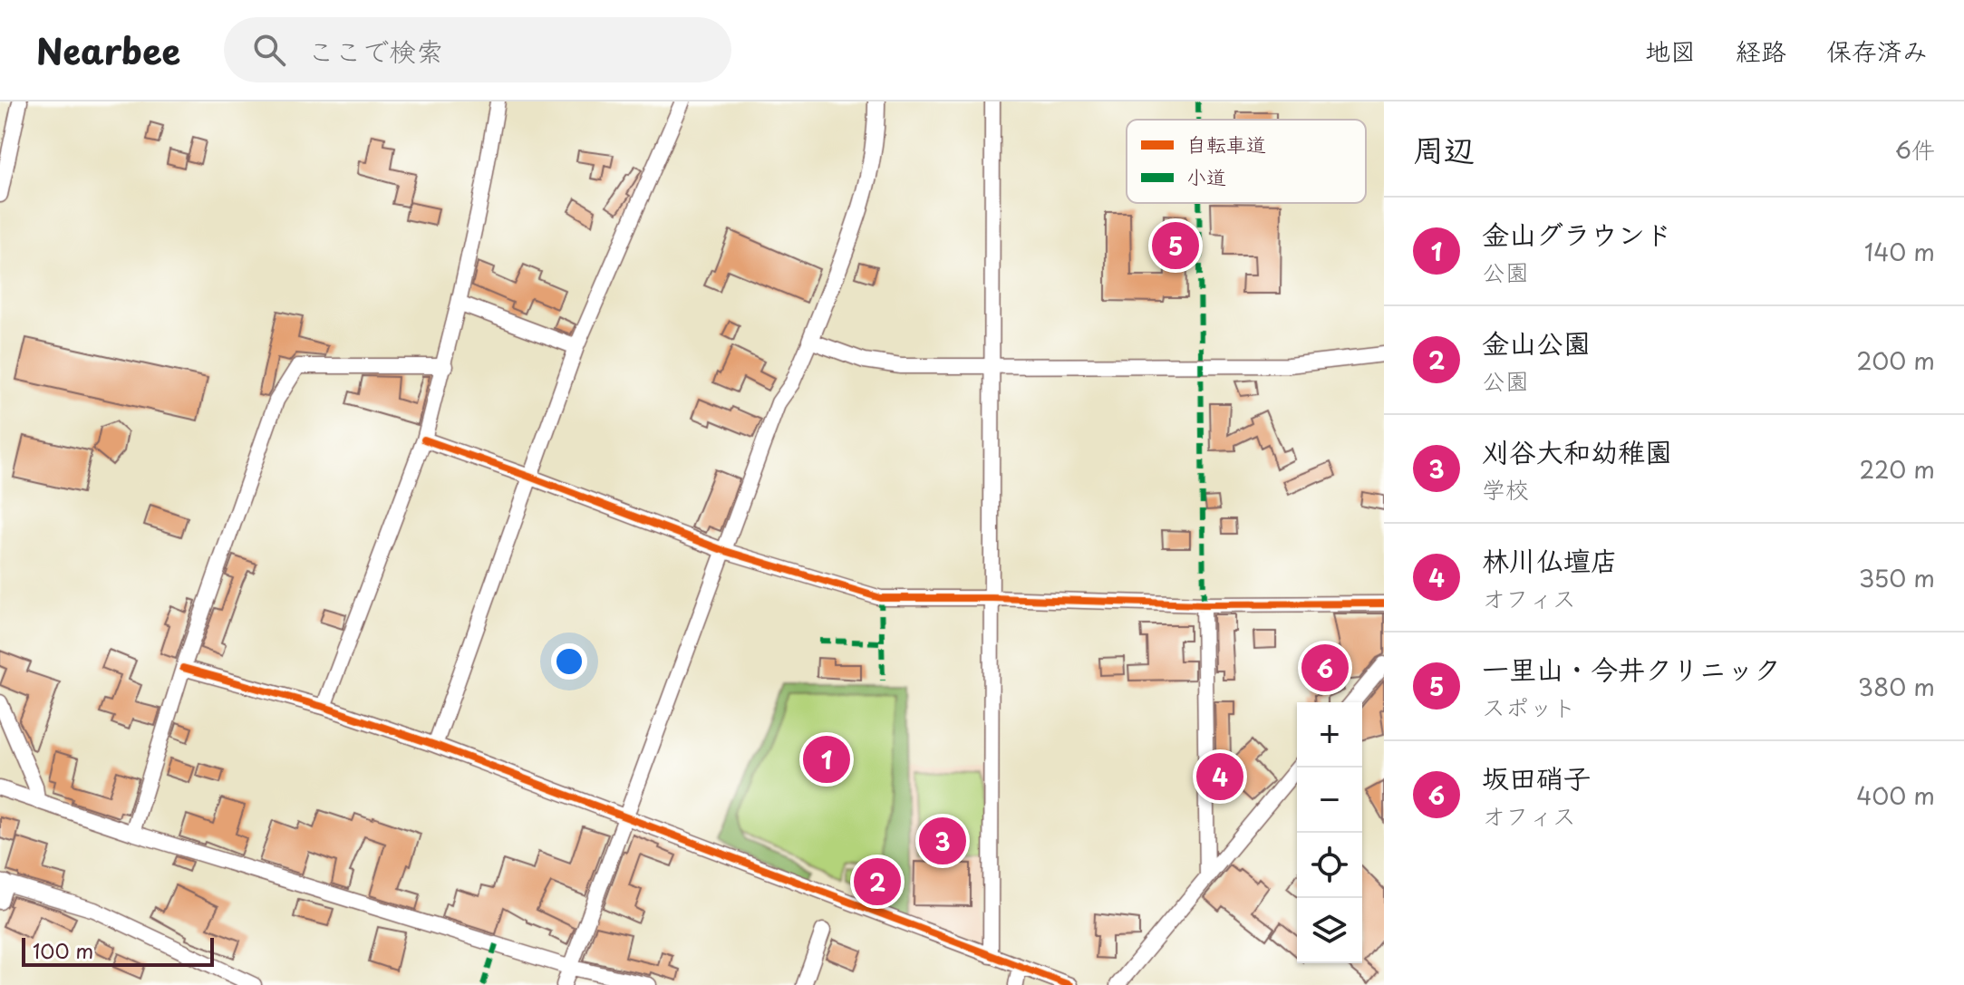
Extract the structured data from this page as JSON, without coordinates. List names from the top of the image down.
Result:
{
  "legend": ["自転車道", "小道"],
  "scale_bar": "100 m",
  "page": {
    "header": "Nearbee",
    "search": "ここで検索",
    "nav": ["地図", "経路", "保存済み"],
    "heading": ["周辺", "6件"],
    "list": [
      {
        "mark": "1",
        "name": "金山グラウンド",
        "note": "公園",
        "value": "140 m"
      },
      {
        "mark": "2",
        "name": "金山公園",
        "note": "公園",
        "value": "200 m"
      },
      {
        "mark": "3",
        "name": "刈谷大和幼稚園",
        "note": "学校",
        "value": "220 m"
      },
      {
        "mark": "4",
        "name": "林川仏壇店",
        "note": "オフィス",
        "value": "350 m"
      },
      {
        "mark": "5",
        "name": "一里山・今井クリニック",
        "note": "スポット",
        "value": "380 m"
      },
      {
        "mark": "6",
        "name": "坂田硝子",
        "note": "オフィス",
        "value": "400 m"
      }
    ],
    "pins": [
      "5",
      "6",
      "1",
      "4",
      "3",
      "2"
    ],
    "map_buttons": ["+", "−"],
    "scale": "100 m"
  }
}
